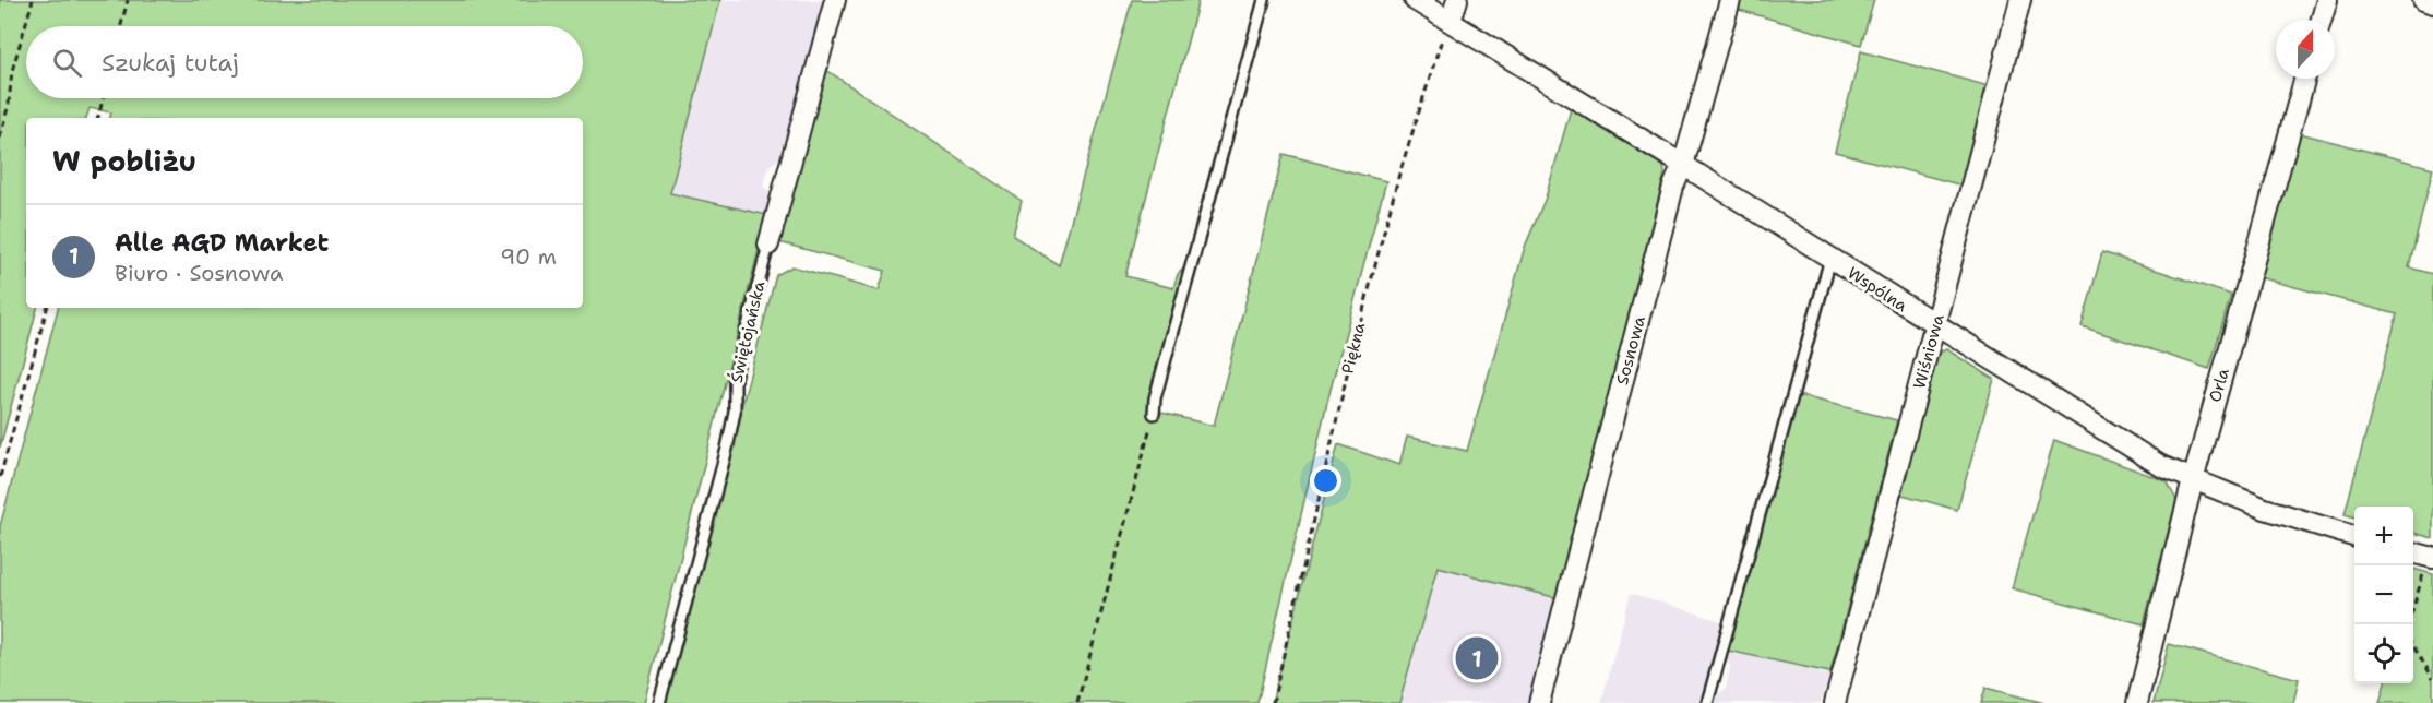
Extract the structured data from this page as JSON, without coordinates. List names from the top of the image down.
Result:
{
  "streets": {
    "street": [
      "Wspólna",
      "Świętojańska",
      "Sosnowa",
      "Wiśniowa",
      "Orla"
    ],
    "path": ["Piękna"]
  },
  "crossings": [
    ["Wspólna", "Piękna"],
    ["Wspólna", "Sosnowa"],
    ["Wspólna", "Wiśniowa"],
    ["Wspólna", "Orla"]
  ],
  "north": "top",
  "page": {
    "search": "Szukaj tutaj",
    "heading": "W pobliżu",
    "list": [
      {
        "mark": "1",
        "name": "Alle AGD Market",
        "note": "Biuro · Sosnowa",
        "value": "90 m"
      }
    ],
    "map_buttons": ["+", "−"],
    "pins": "1"
  }
}
